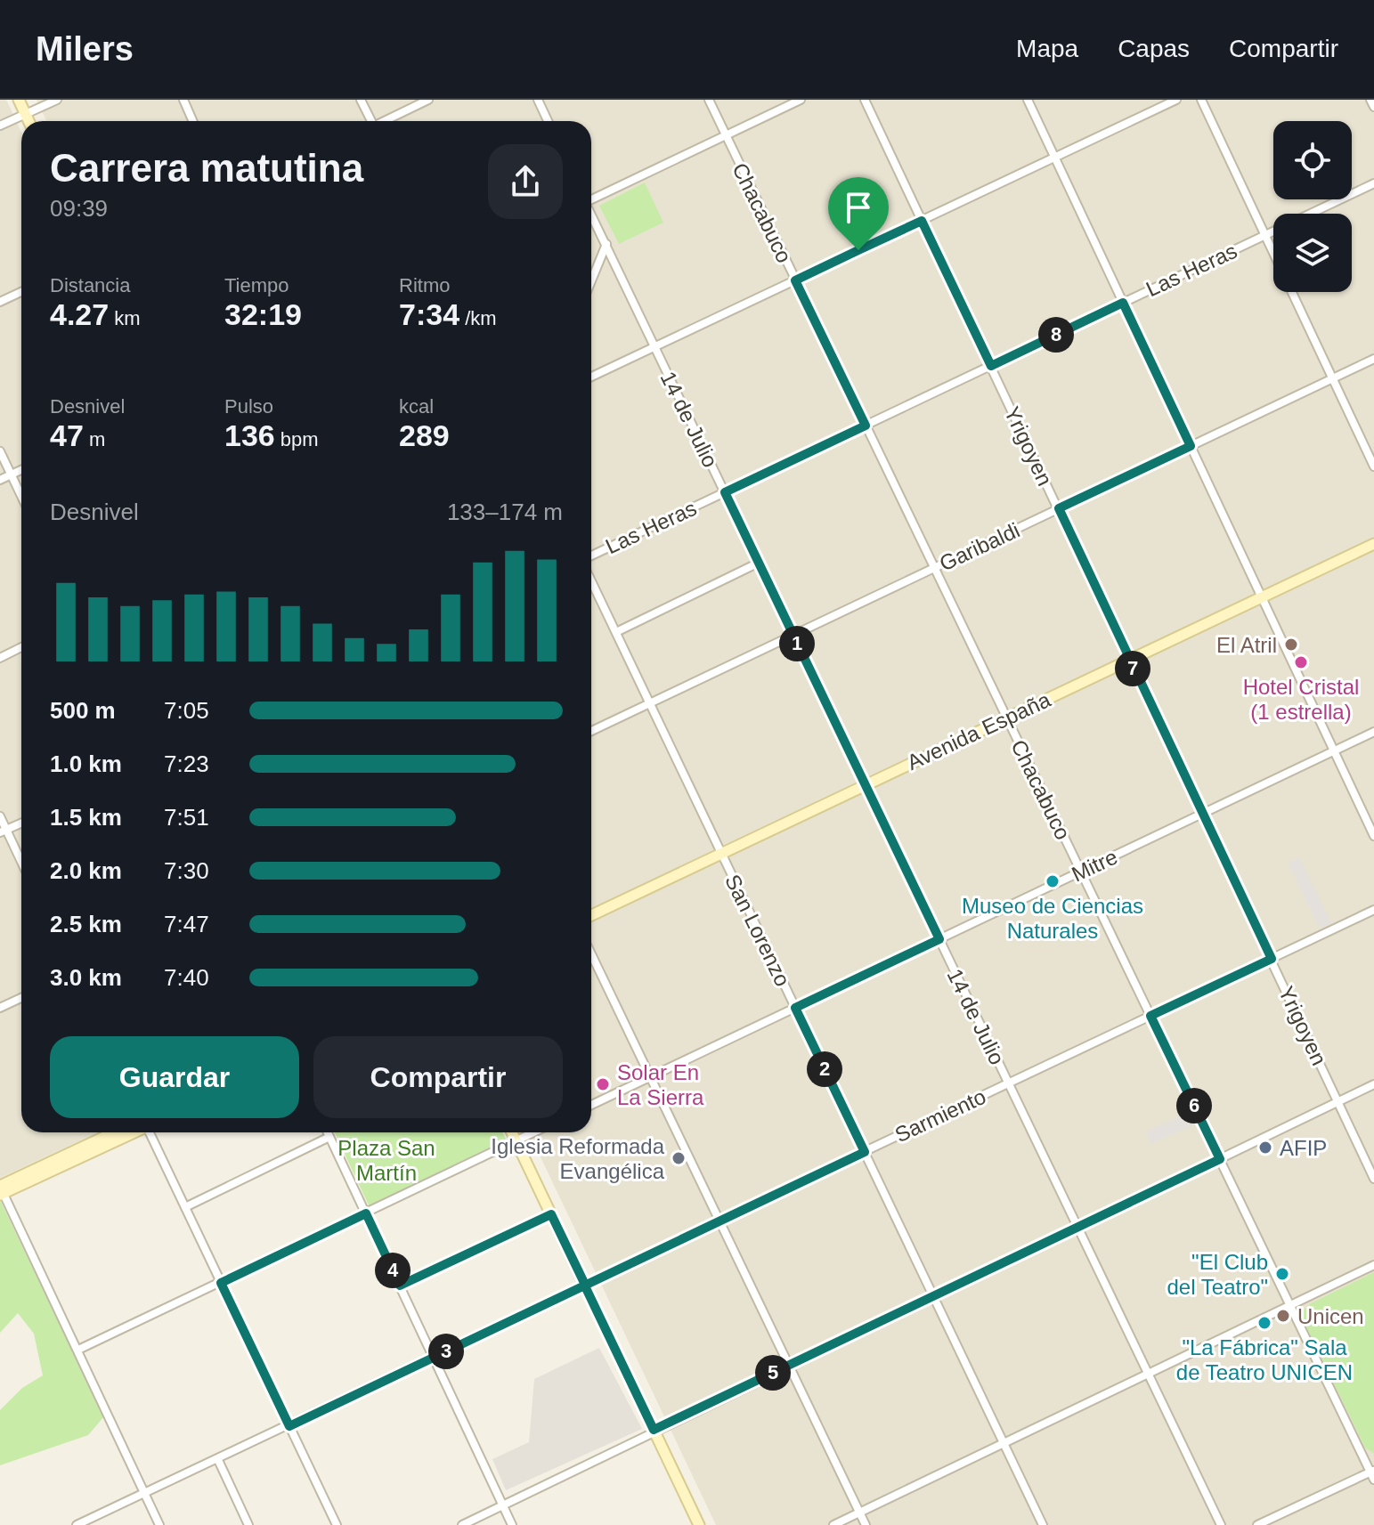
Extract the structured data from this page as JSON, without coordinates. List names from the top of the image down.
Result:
{
  "streets": {
    "main road": ["Avenida España"],
    "street": [
      "Chacabuco",
      "Las Heras",
      "14 de Julio",
      "Yrigoyen",
      "Garibaldi",
      "Mitre",
      "San Lorenzo",
      "Sarmiento"
    ]
  },
  "crossings": [
    ["Chacabuco", "Las Heras"],
    ["Chacabuco", "Garibaldi"],
    ["Chacabuco", "Avenida España"],
    ["Chacabuco", "Mitre"],
    ["Chacabuco", "Sarmiento"],
    ["Las Heras", "14 de Julio"],
    ["Las Heras", "Yrigoyen"],
    ["14 de Julio", "Garibaldi"],
    ["14 de Julio", "Avenida España"],
    ["14 de Julio", "Mitre"],
    ["14 de Julio", "Sarmiento"],
    ["Yrigoyen", "Garibaldi"],
    ["Yrigoyen", "Avenida España"],
    ["Yrigoyen", "Mitre"],
    ["Yrigoyen", "Sarmiento"],
    ["Garibaldi", "San Lorenzo"],
    ["Avenida España", "San Lorenzo"],
    ["Mitre", "San Lorenzo"],
    ["San Lorenzo", "Sarmiento"]
  ],
  "parks": ["Plaza San Martín"],
  "places": [
    "El Atril",
    "Hotel Cristal (1 estrella)",
    "Museo de Ciencias Naturales",
    "Solar En La Sierra",
    "AFIP",
    "Iglesia Reformada Evangélica",
    "\"El Club del Teatro\"",
    "Unicen",
    "\"La Fábrica\" Sala de Teatro UNICEN"
  ],
  "page": {
    "header": "Milers",
    "nav": ["Mapa", "Capas", "Compartir"],
    "heading": ["Carrera matutina", "09:39"],
    "stats": [
      ["Distancia", "4.27 km"],
      ["Tiempo", "32:19"],
      ["Ritmo", "7:34 /km"],
      ["Desnivel", "47 m"],
      ["Pulso", "136 bpm"],
      ["kcal", "289"]
    ],
    "pins": [
      "8",
      "1",
      "7",
      "2",
      "6",
      "4",
      "3",
      "5"
    ],
    "chart": ["Desnivel", "133–174 m"],
    "list": [
      {
        "name": "500 m",
        "note": "7:05"
      },
      {
        "name": "1.0 km",
        "note": "7:23"
      },
      {
        "name": "1.5 km",
        "note": "7:51"
      },
      {
        "name": "2.0 km",
        "note": "7:30"
      },
      {
        "name": "2.5 km",
        "note": "7:47"
      },
      {
        "name": "3.0 km",
        "note": "7:40"
      }
    ],
    "buttons": ["Guardar", "Compartir"]
  }
}
